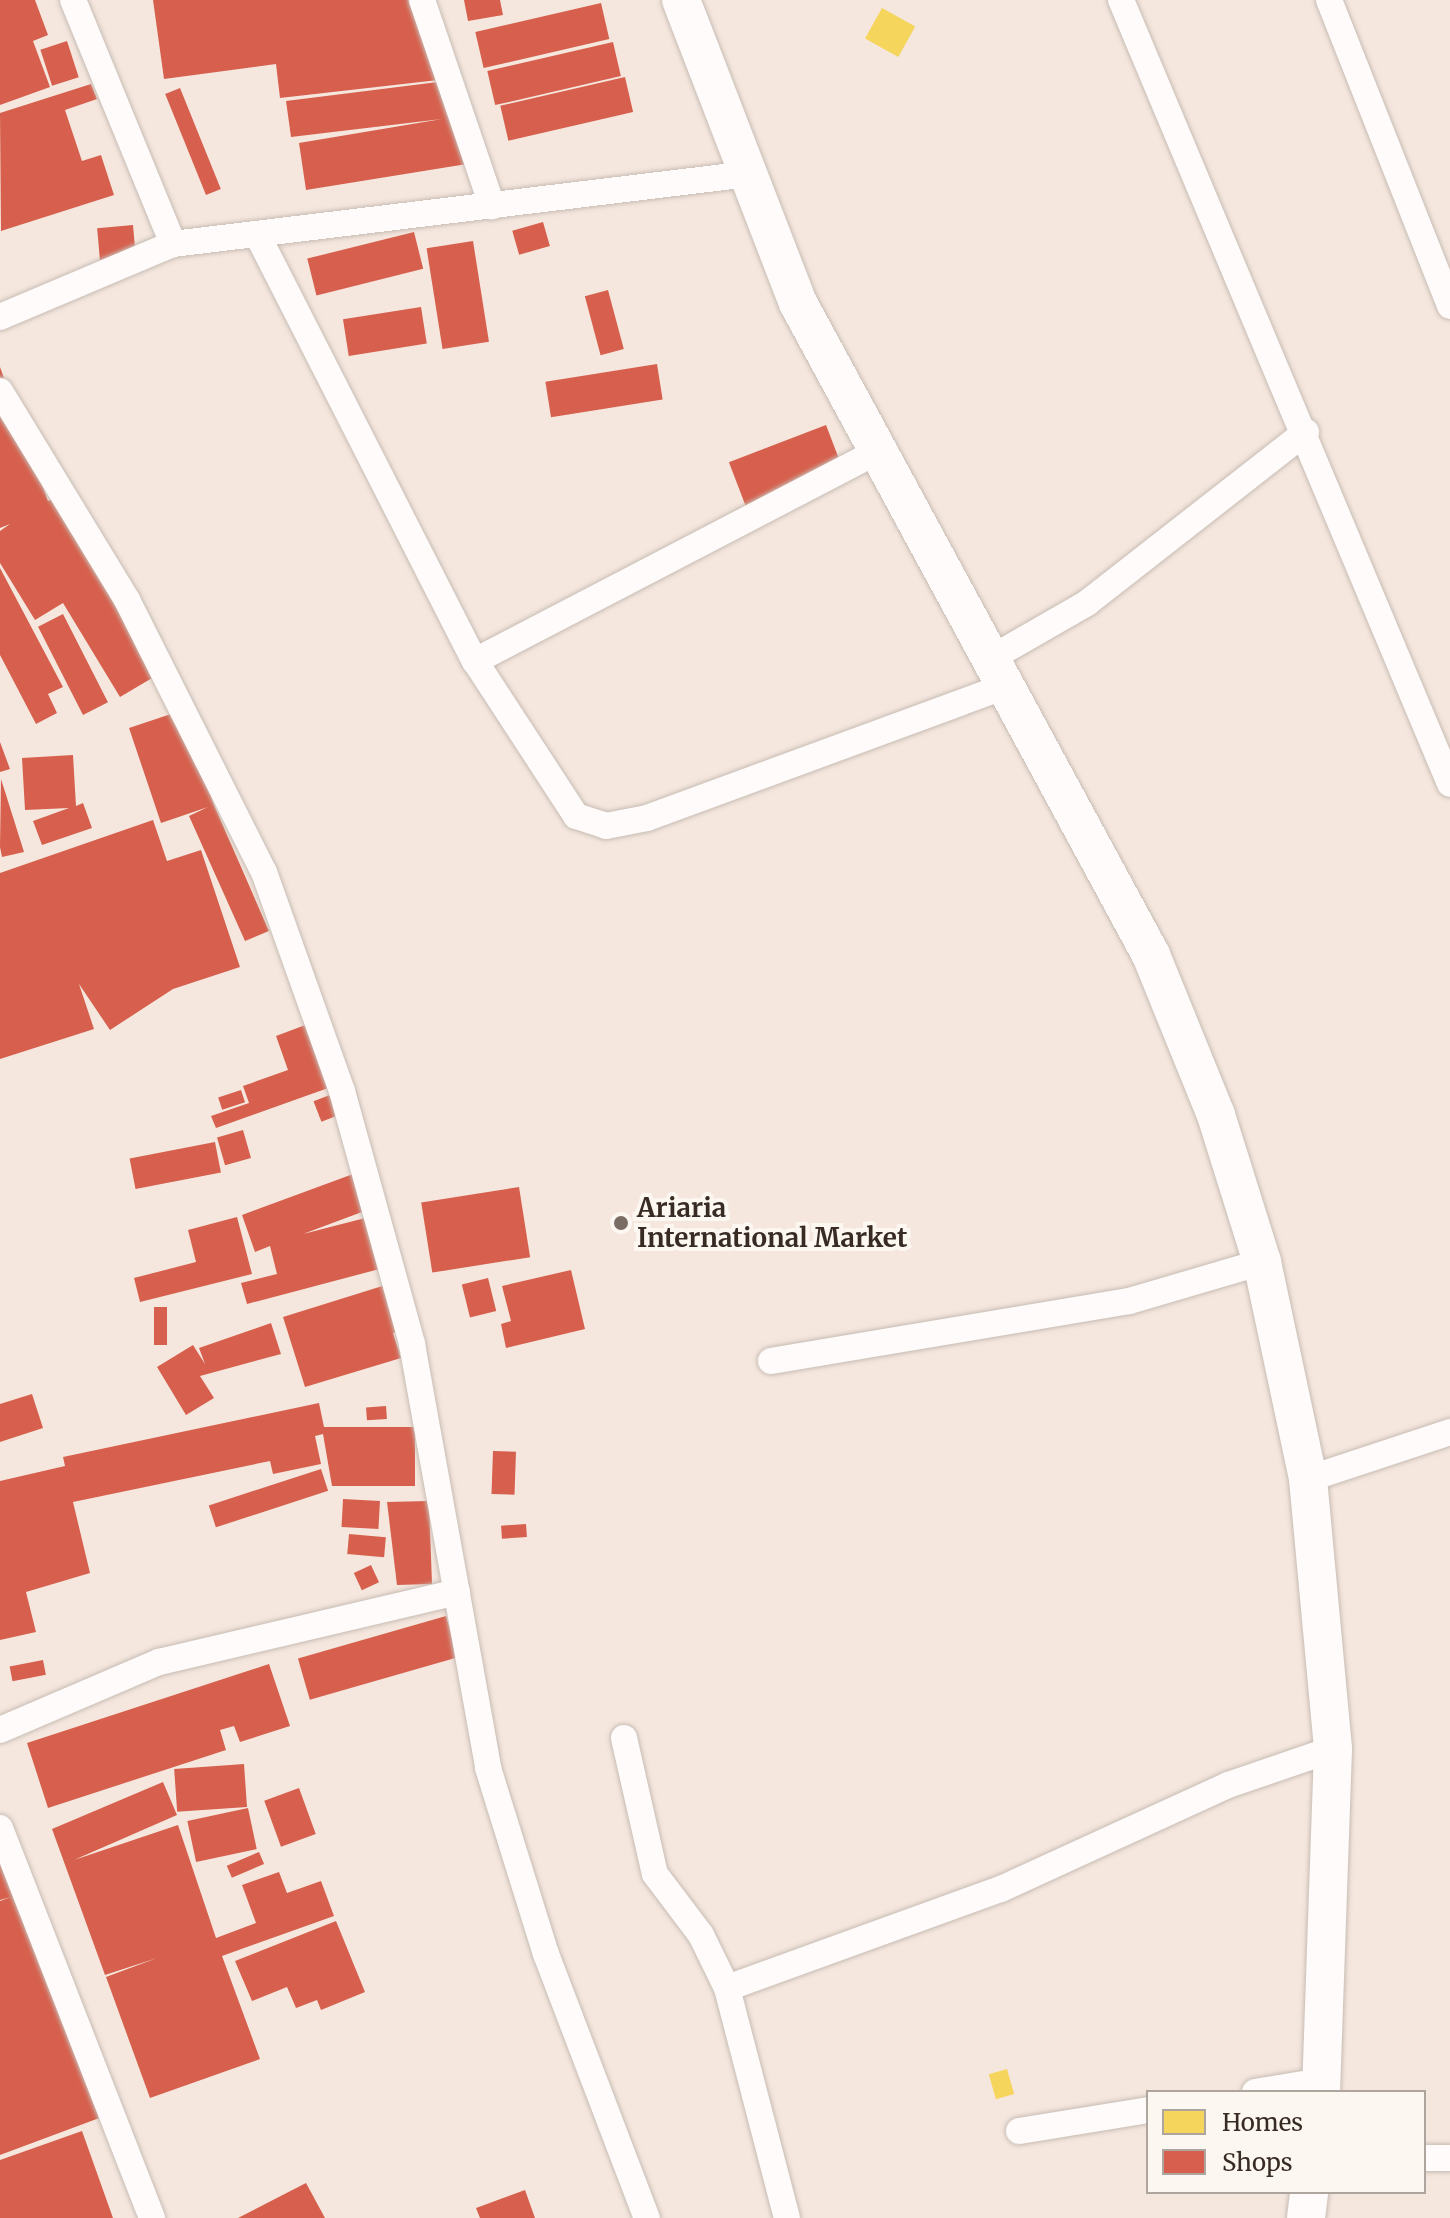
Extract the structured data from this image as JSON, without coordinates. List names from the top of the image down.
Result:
{
  "places": ["Ariaria International Market"],
  "legend": ["Homes", "Shops"]
}
